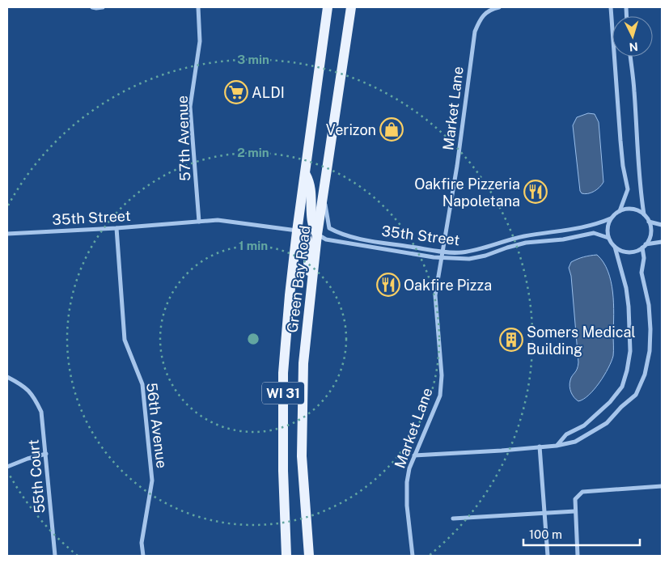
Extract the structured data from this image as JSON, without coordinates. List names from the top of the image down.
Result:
{
  "streets": {
    "main road": ["Green Bay Road", "WI 31"],
    "street": [
      "Market Lane",
      "57th Avenue",
      "35th Street",
      "56th Avenue",
      "55th Court"
    ]
  },
  "crossings": [
    ["Market Lane", "35th Street"],
    ["57th Avenue", "35th Street"],
    ["35th Street", "Green Bay Road"],
    ["35th Street", "56th Avenue"]
  ],
  "places": {
    "supermarket": ["ALDI"],
    "shop": ["Verizon"],
    "restaurant": ["Oakfire Pizzeria Napoletana", "Oakfire Pizza"],
    "building": ["Somers Medical Building"]
  },
  "scale_bar": "100 m",
  "north": "bottom",
  "rings": ["3 min", "2 min", "1 min"]
}
